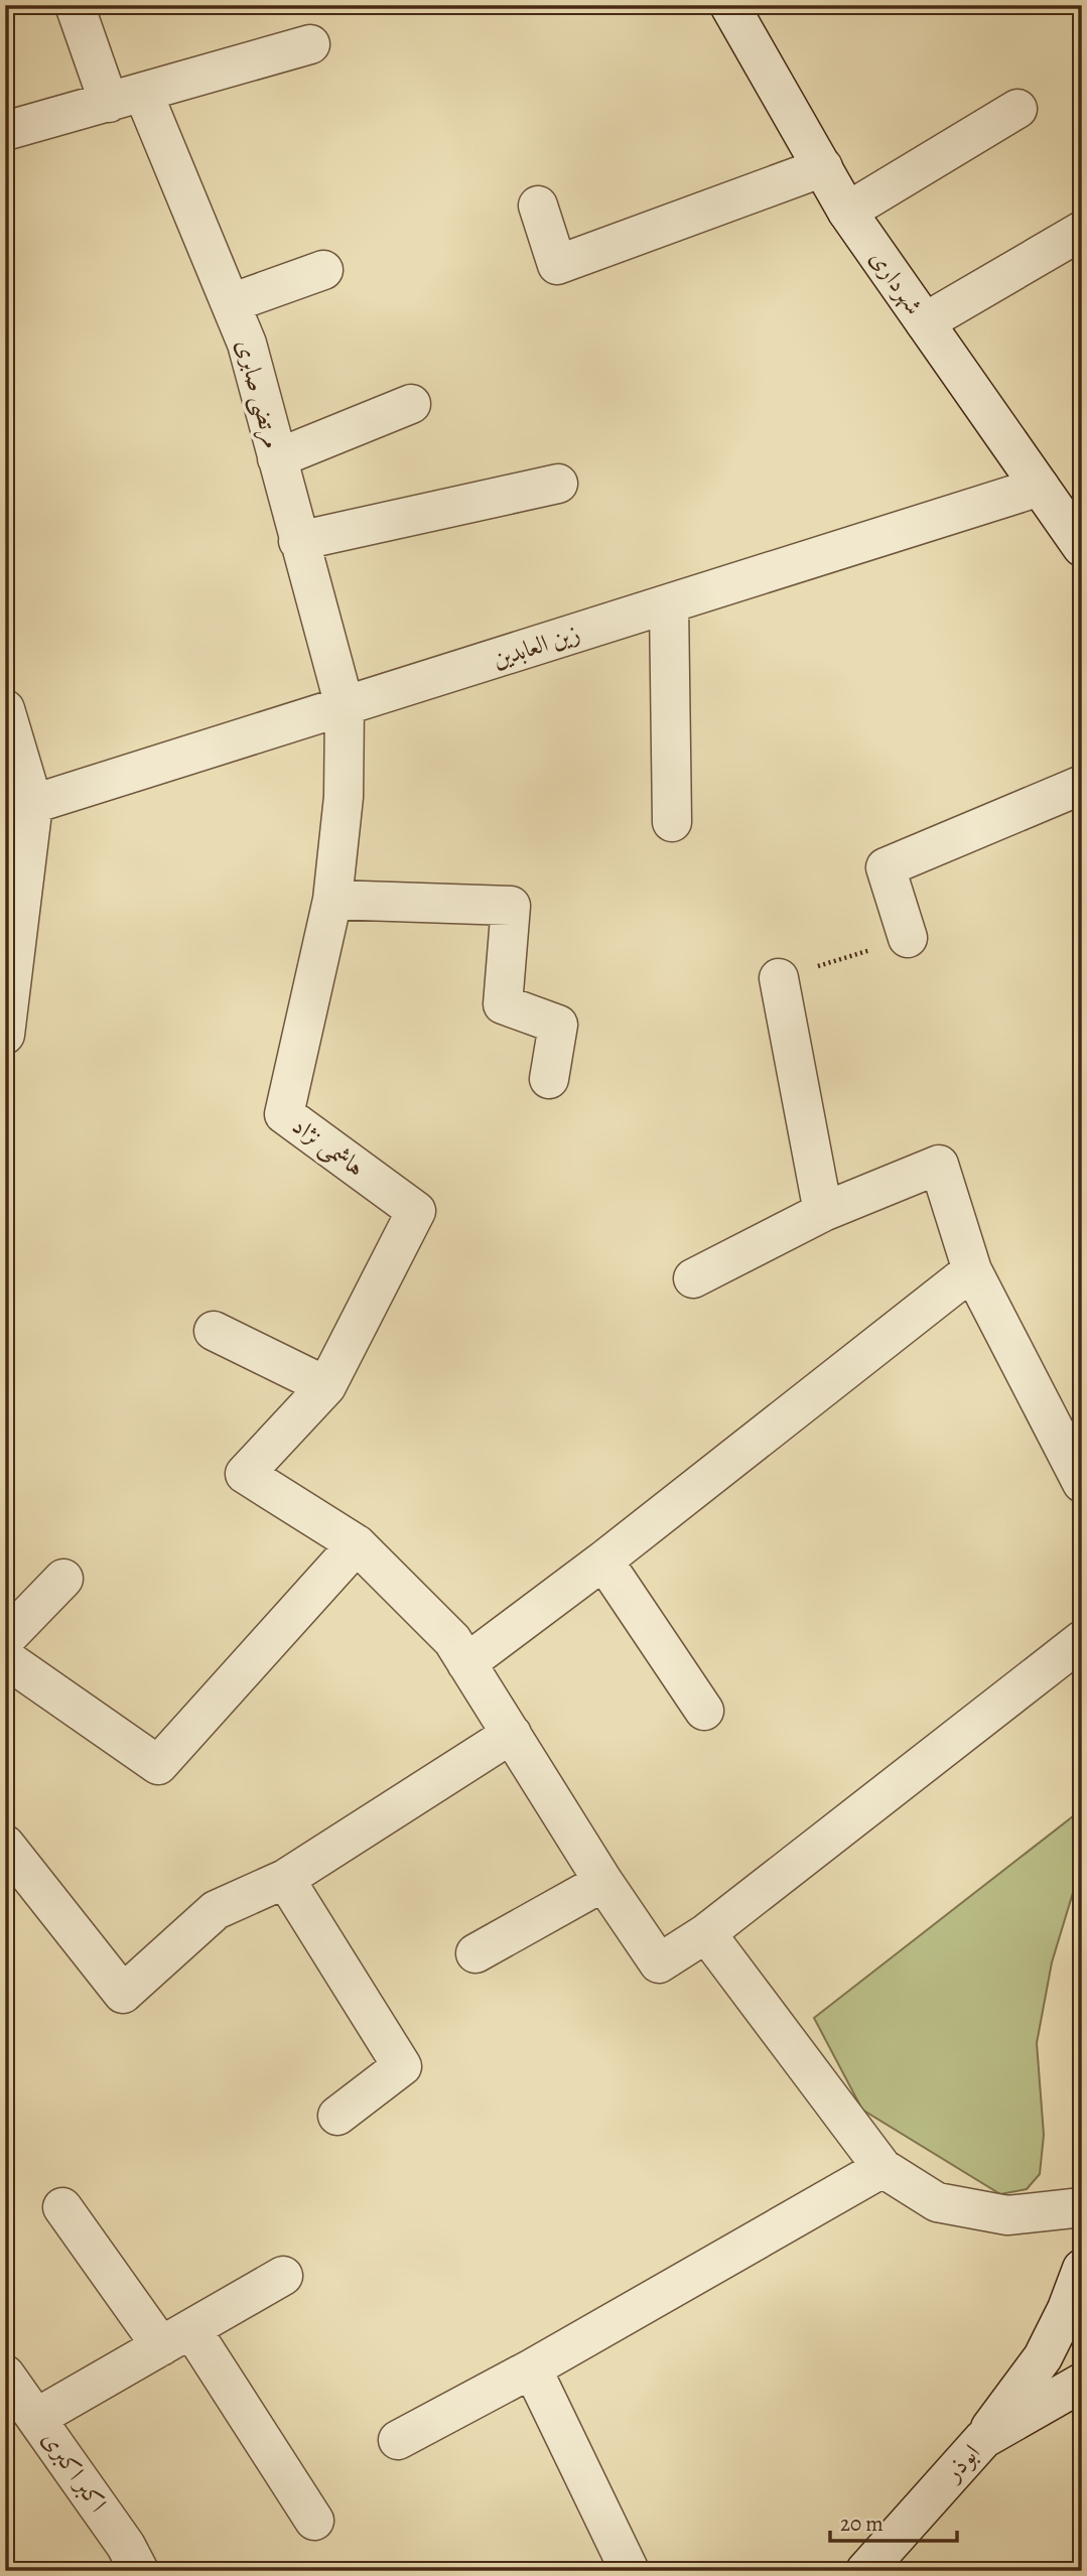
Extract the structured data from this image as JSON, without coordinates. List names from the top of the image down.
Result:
{
  "streets": {
    "street": [
      "شهرداری",
      "مرتضی صابری",
      "زین العابدین",
      "هاشمی نژاد",
      "ابوذر",
      "اکبر اکبری"
    ]
  },
  "crossings": [
    ["شهرداری", "زین العابدین"],
    ["مرتضی صابری", "زین العابدین"],
    ["مرتضی صابری", "هاشمی نژاد"],
    ["زین العابدین", "هاشمی نژاد"]
  ],
  "scale_bar": "20 m"
}
